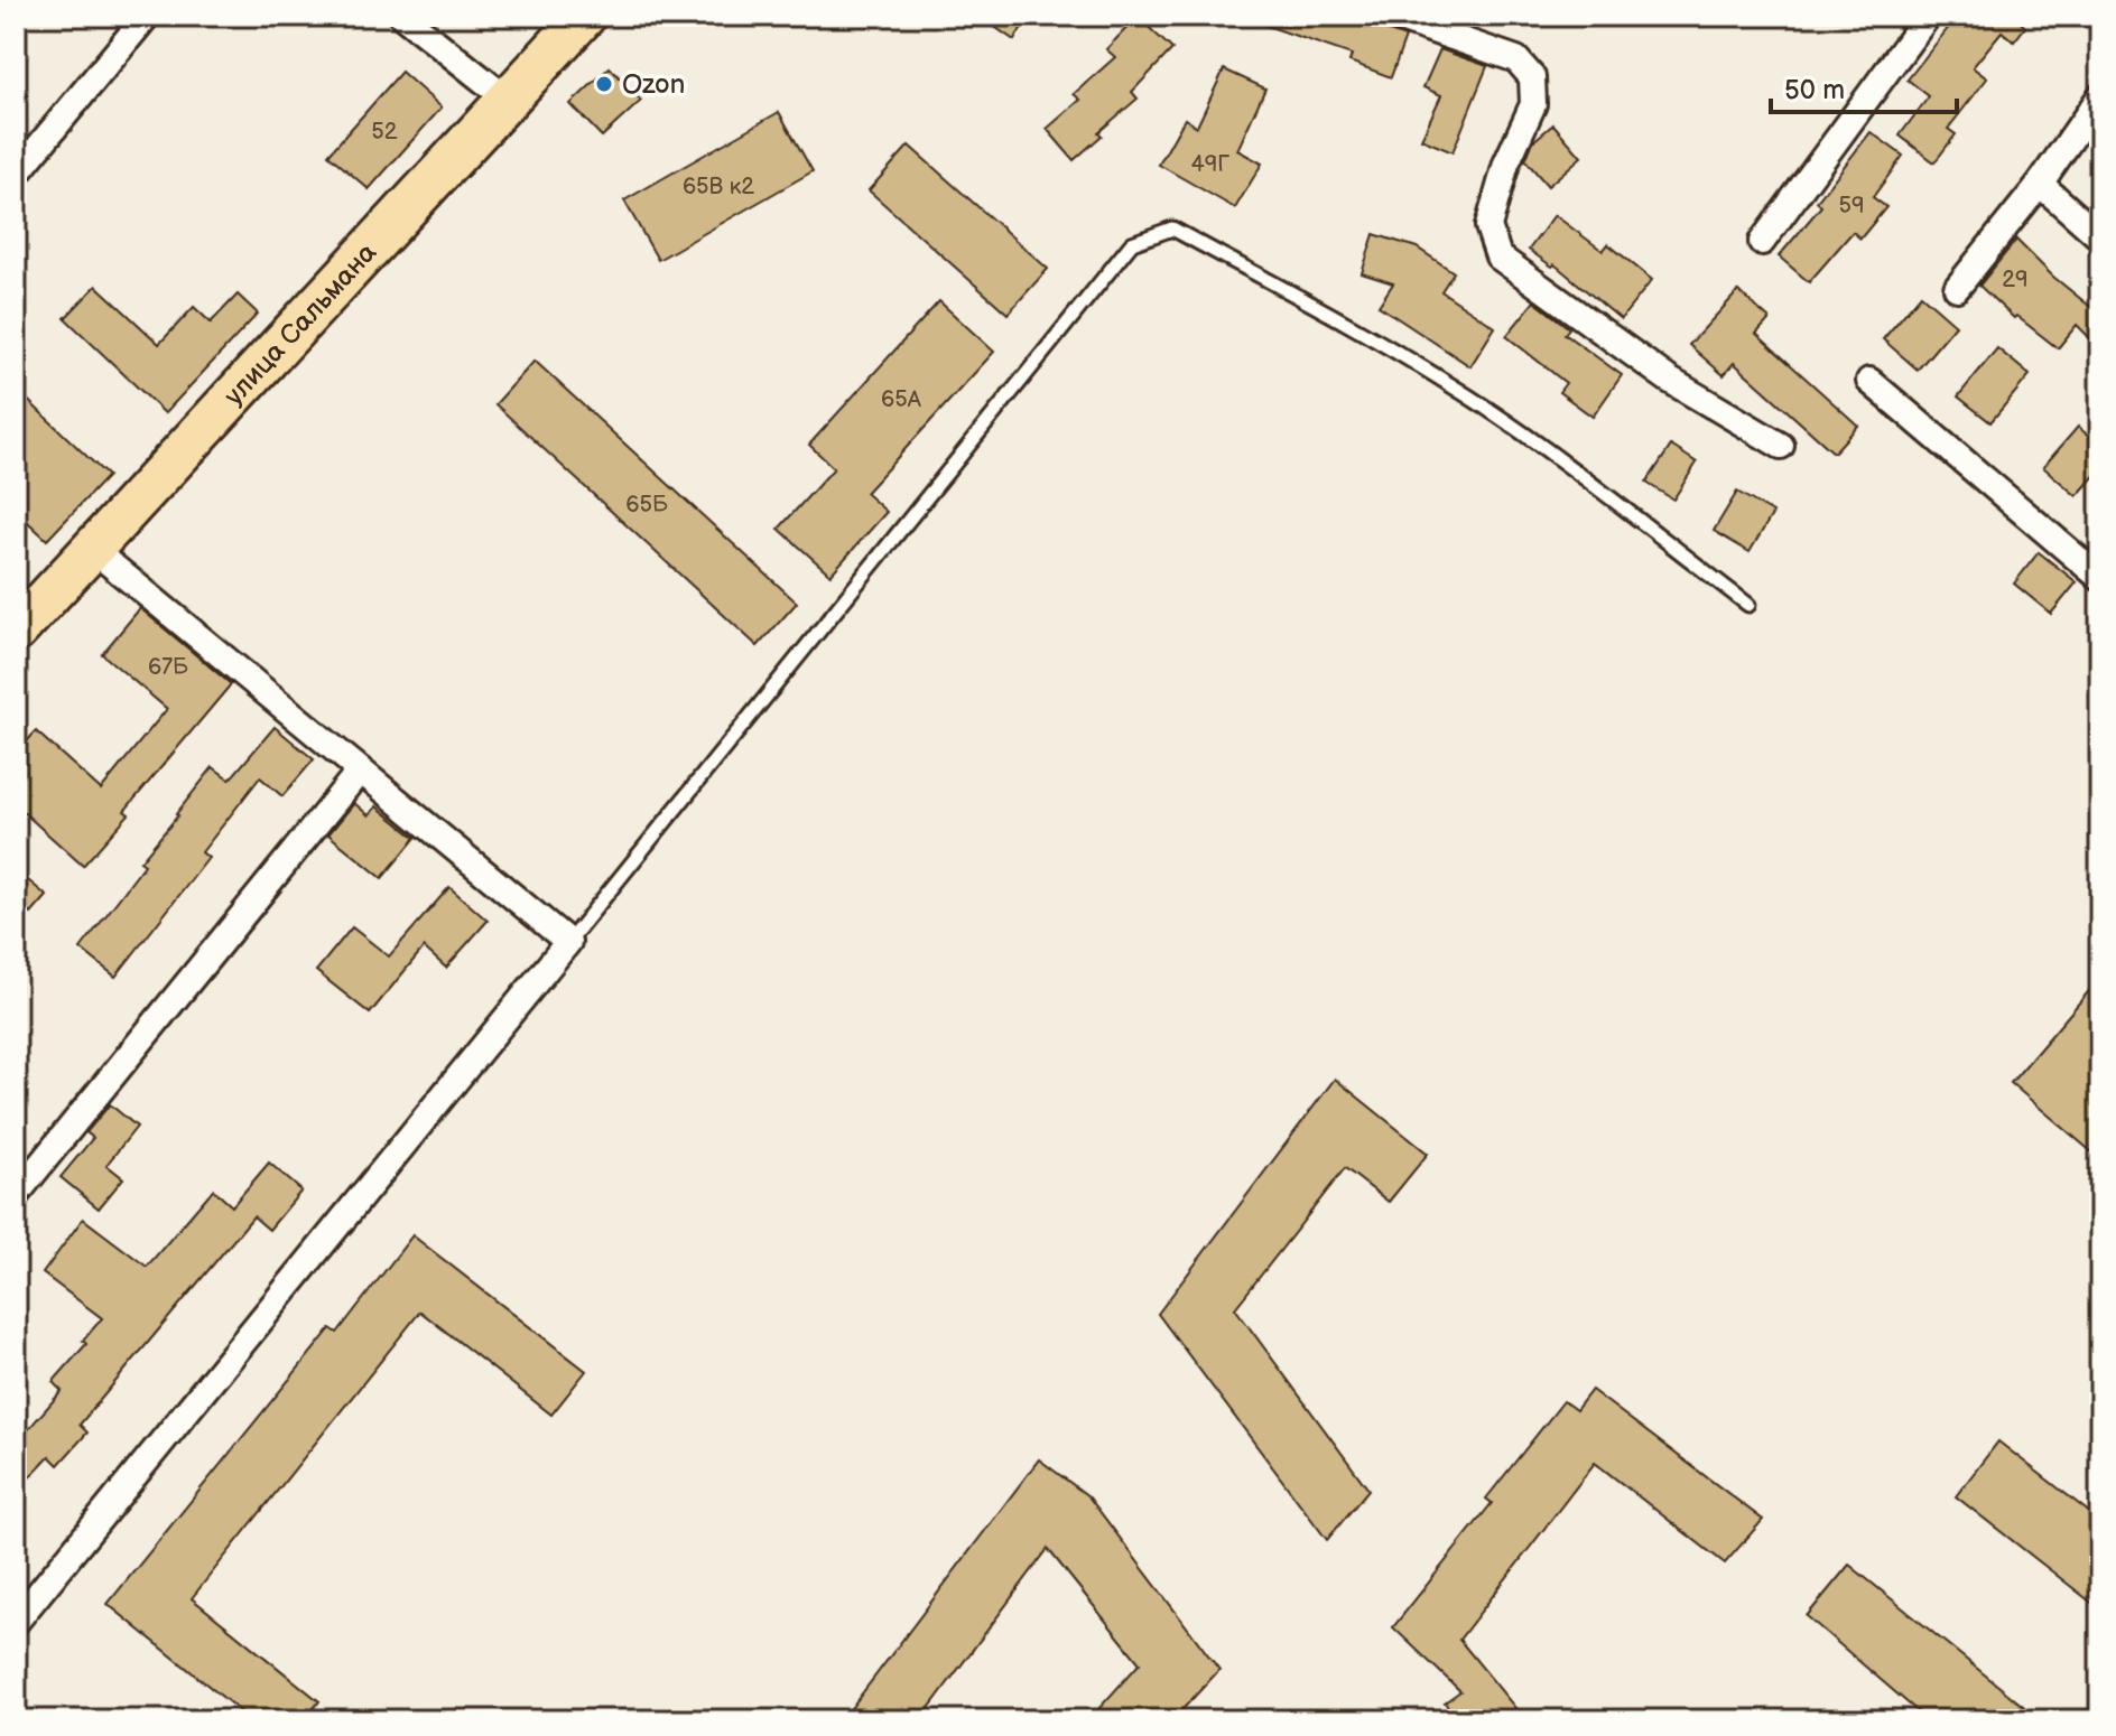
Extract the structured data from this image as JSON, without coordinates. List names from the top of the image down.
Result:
{
  "streets": {
    "main road": ["улица Сальмана"]
  },
  "places": ["Ozon"],
  "house_numbers": [
    "52",
    "49Г",
    "65В к2",
    "59",
    "29",
    "65А",
    "65Б",
    "67Б"
  ],
  "scale_bar": "50 m"
}
